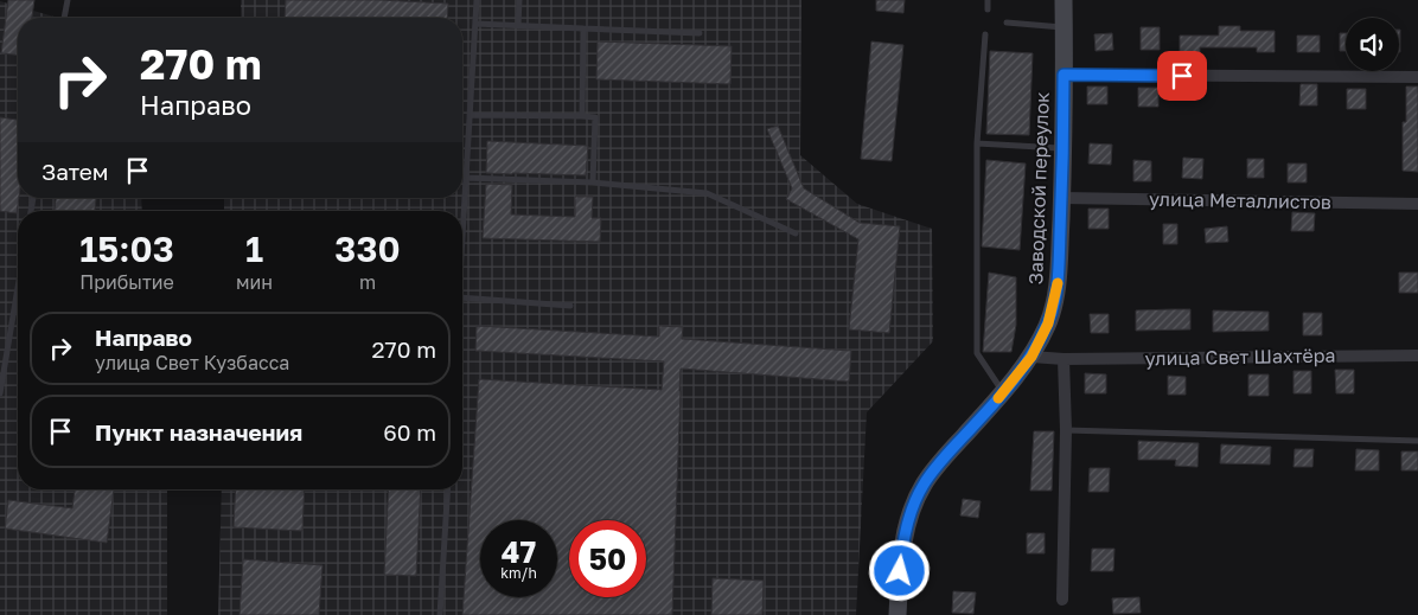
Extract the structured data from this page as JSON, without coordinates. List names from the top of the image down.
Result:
{
  "streets": {
    "main road": ["Заводской переулок"],
    "street": ["улица Металлистов", "улица Свет Шахтёра"]
  },
  "crossings": [
    ["Заводской переулок", "улица Металлистов"],
    ["Заводской переулок", "улица Свет Шахтёра"]
  ],
  "page": {
    "turn": ["270 m", "Направо"],
    "then": "Затем",
    "eta": [
      "15:03",
      "Прибытие",
      "1",
      "мин",
      "330",
      "m"
    ],
    "list": [
      {
        "name": "Направо",
        "note": "улица Свет Кузбасса",
        "value": "270 m"
      },
      {
        "name": "Пункт назначения",
        "value": "60 m"
      }
    ],
    "speed": "47 km/h",
    "limit": "50"
  }
}
